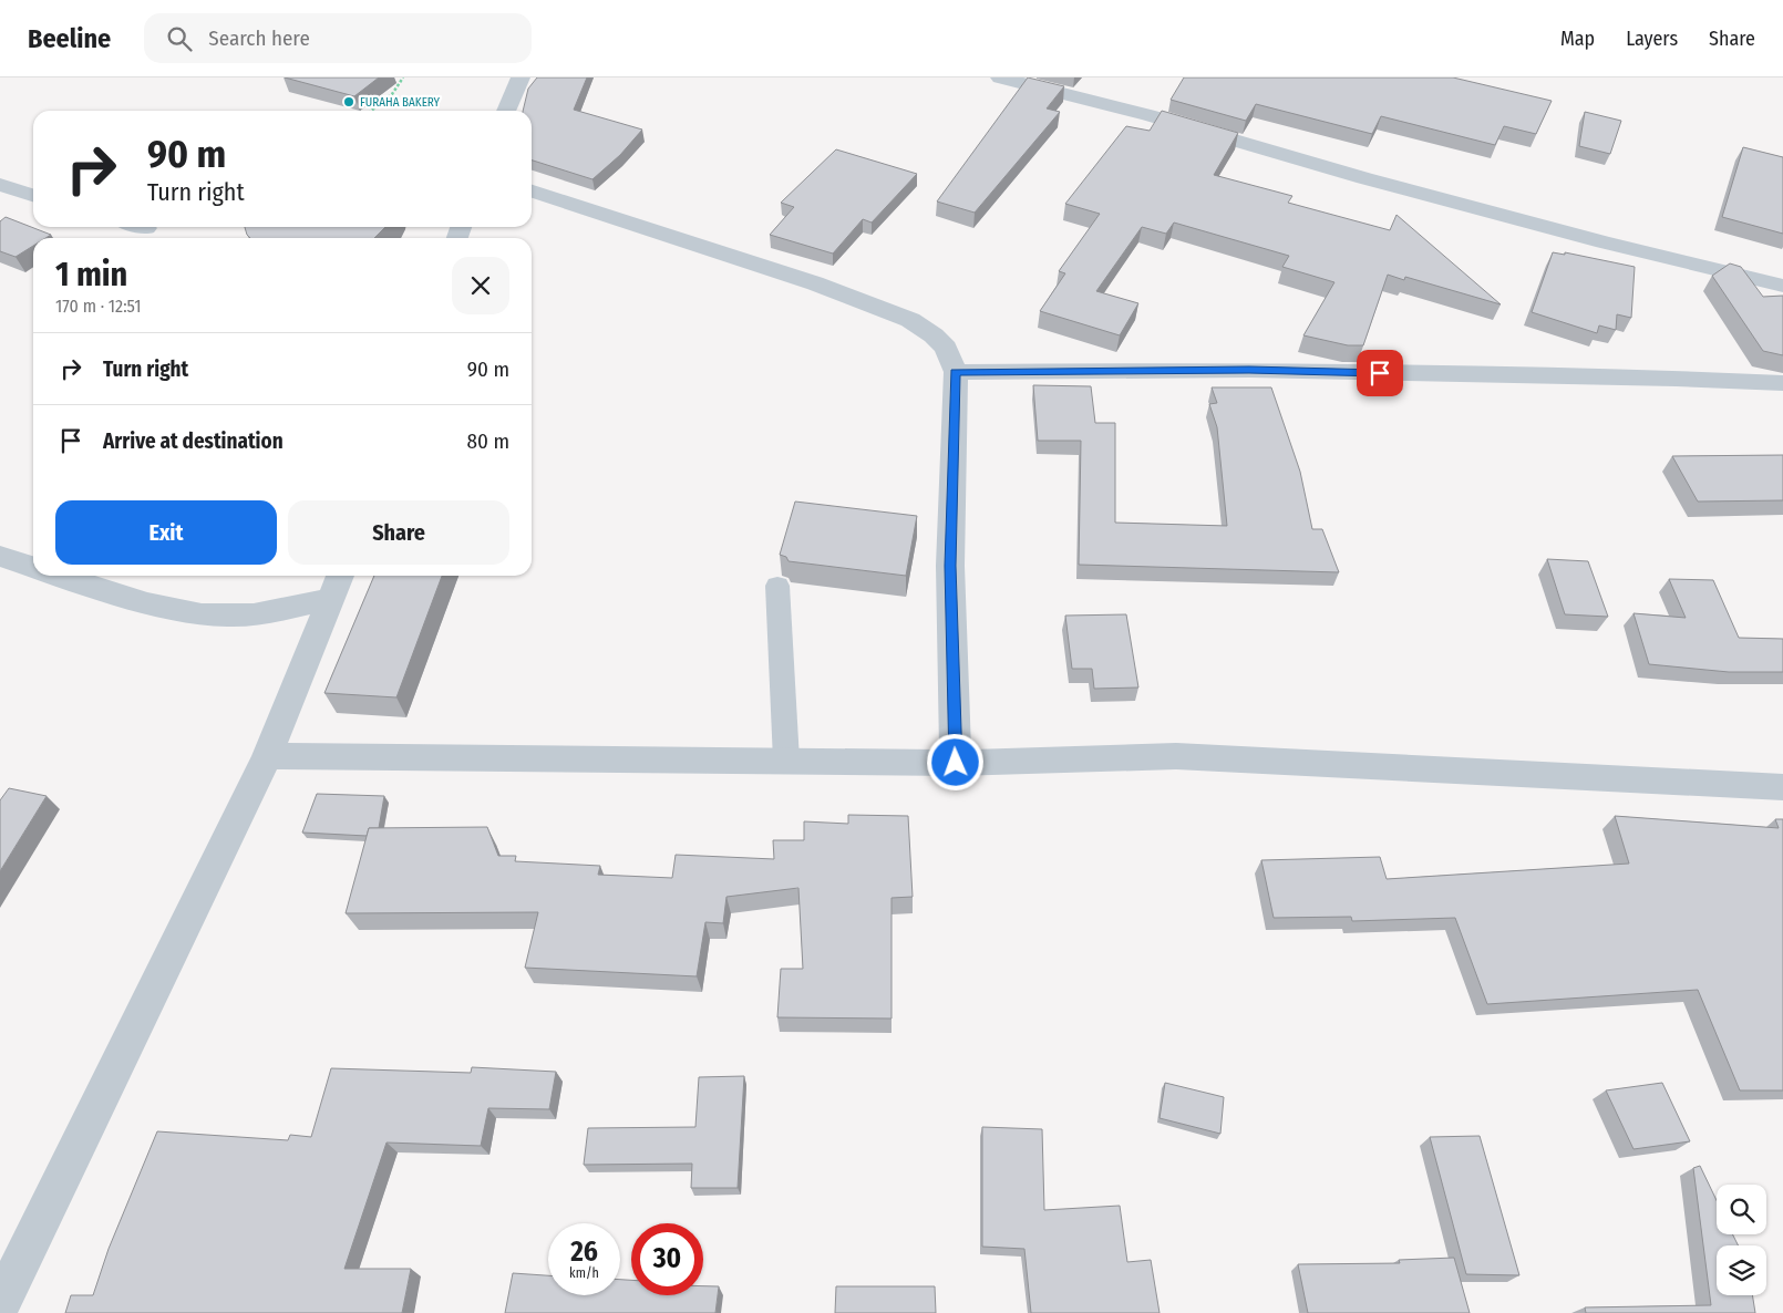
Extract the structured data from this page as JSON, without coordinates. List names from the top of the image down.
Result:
{
  "places": ["FURAHA BAKERY"],
  "page": {
    "header": "Beeline",
    "search": "Search here",
    "nav": ["Map", "Layers", "Share"],
    "turn": ["90 m", "Turn right"],
    "heading": ["1 min", "170 m · 12:51"],
    "list": [
      {
        "name": "Turn right",
        "value": "90 m"
      },
      {
        "name": "Arrive at destination",
        "value": "80 m"
      }
    ],
    "buttons": ["Exit", "Share"],
    "speed": "26 km/h",
    "limit": "30"
  }
}
